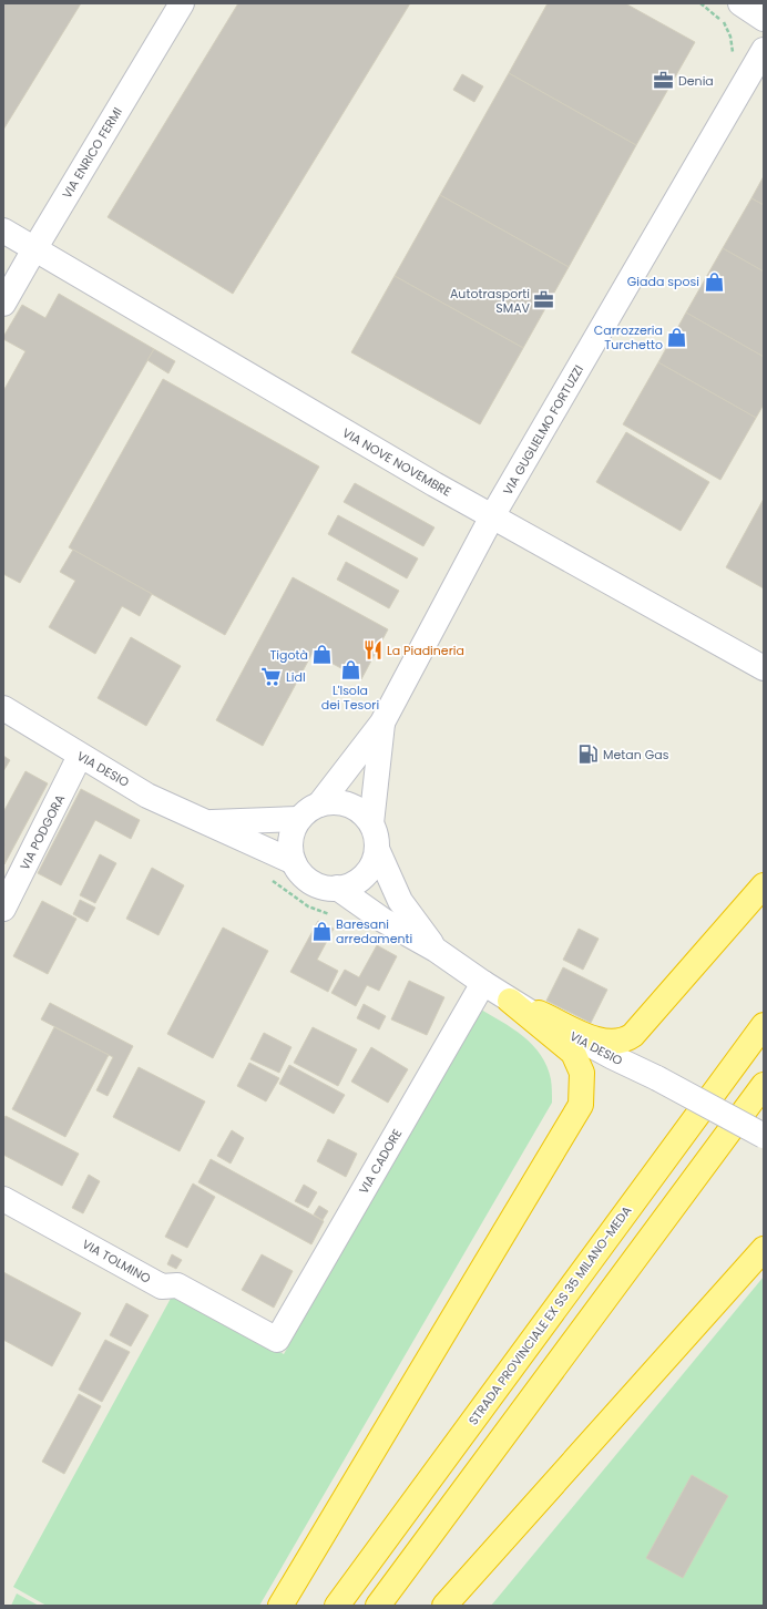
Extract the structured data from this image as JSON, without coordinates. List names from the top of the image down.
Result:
{
  "streets": {
    "highway": ["STRADA PROVINCIALE EX SS 35 MILANO-MEDA"],
    "street": [
      "VIA ENRICO FERMI",
      "VIA GUGLIELMO FORTUZZI",
      "VIA NOVE NOVEMBRE",
      "VIA DESIO",
      "VIA PODGORA",
      "VIA CADORE",
      "VIA TOLMINO"
    ]
  },
  "crossings": [
    ["VIA ENRICO FERMI", "VIA NOVE NOVEMBRE"],
    ["VIA GUGLIELMO FORTUZZI", "VIA NOVE NOVEMBRE"],
    ["VIA GUGLIELMO FORTUZZI", "VIA DESIO"],
    ["VIA DESIO", "VIA PODGORA"],
    ["VIA DESIO", "VIA CADORE"],
    ["VIA CADORE", "VIA TOLMINO"]
  ],
  "places": {
    "office": ["Denia", "Autotrasporti SMAV"],
    "shop": [
      "Giada sposi",
      "Carrozzeria Turchetto",
      "Tigotà",
      "L'Isola dei Tesori",
      "Baresani arredamenti"
    ],
    "restaurant": ["La Piadineria"],
    "supermarket": ["Lidl"],
    "fuel station": ["Metan Gas"]
  }
}
